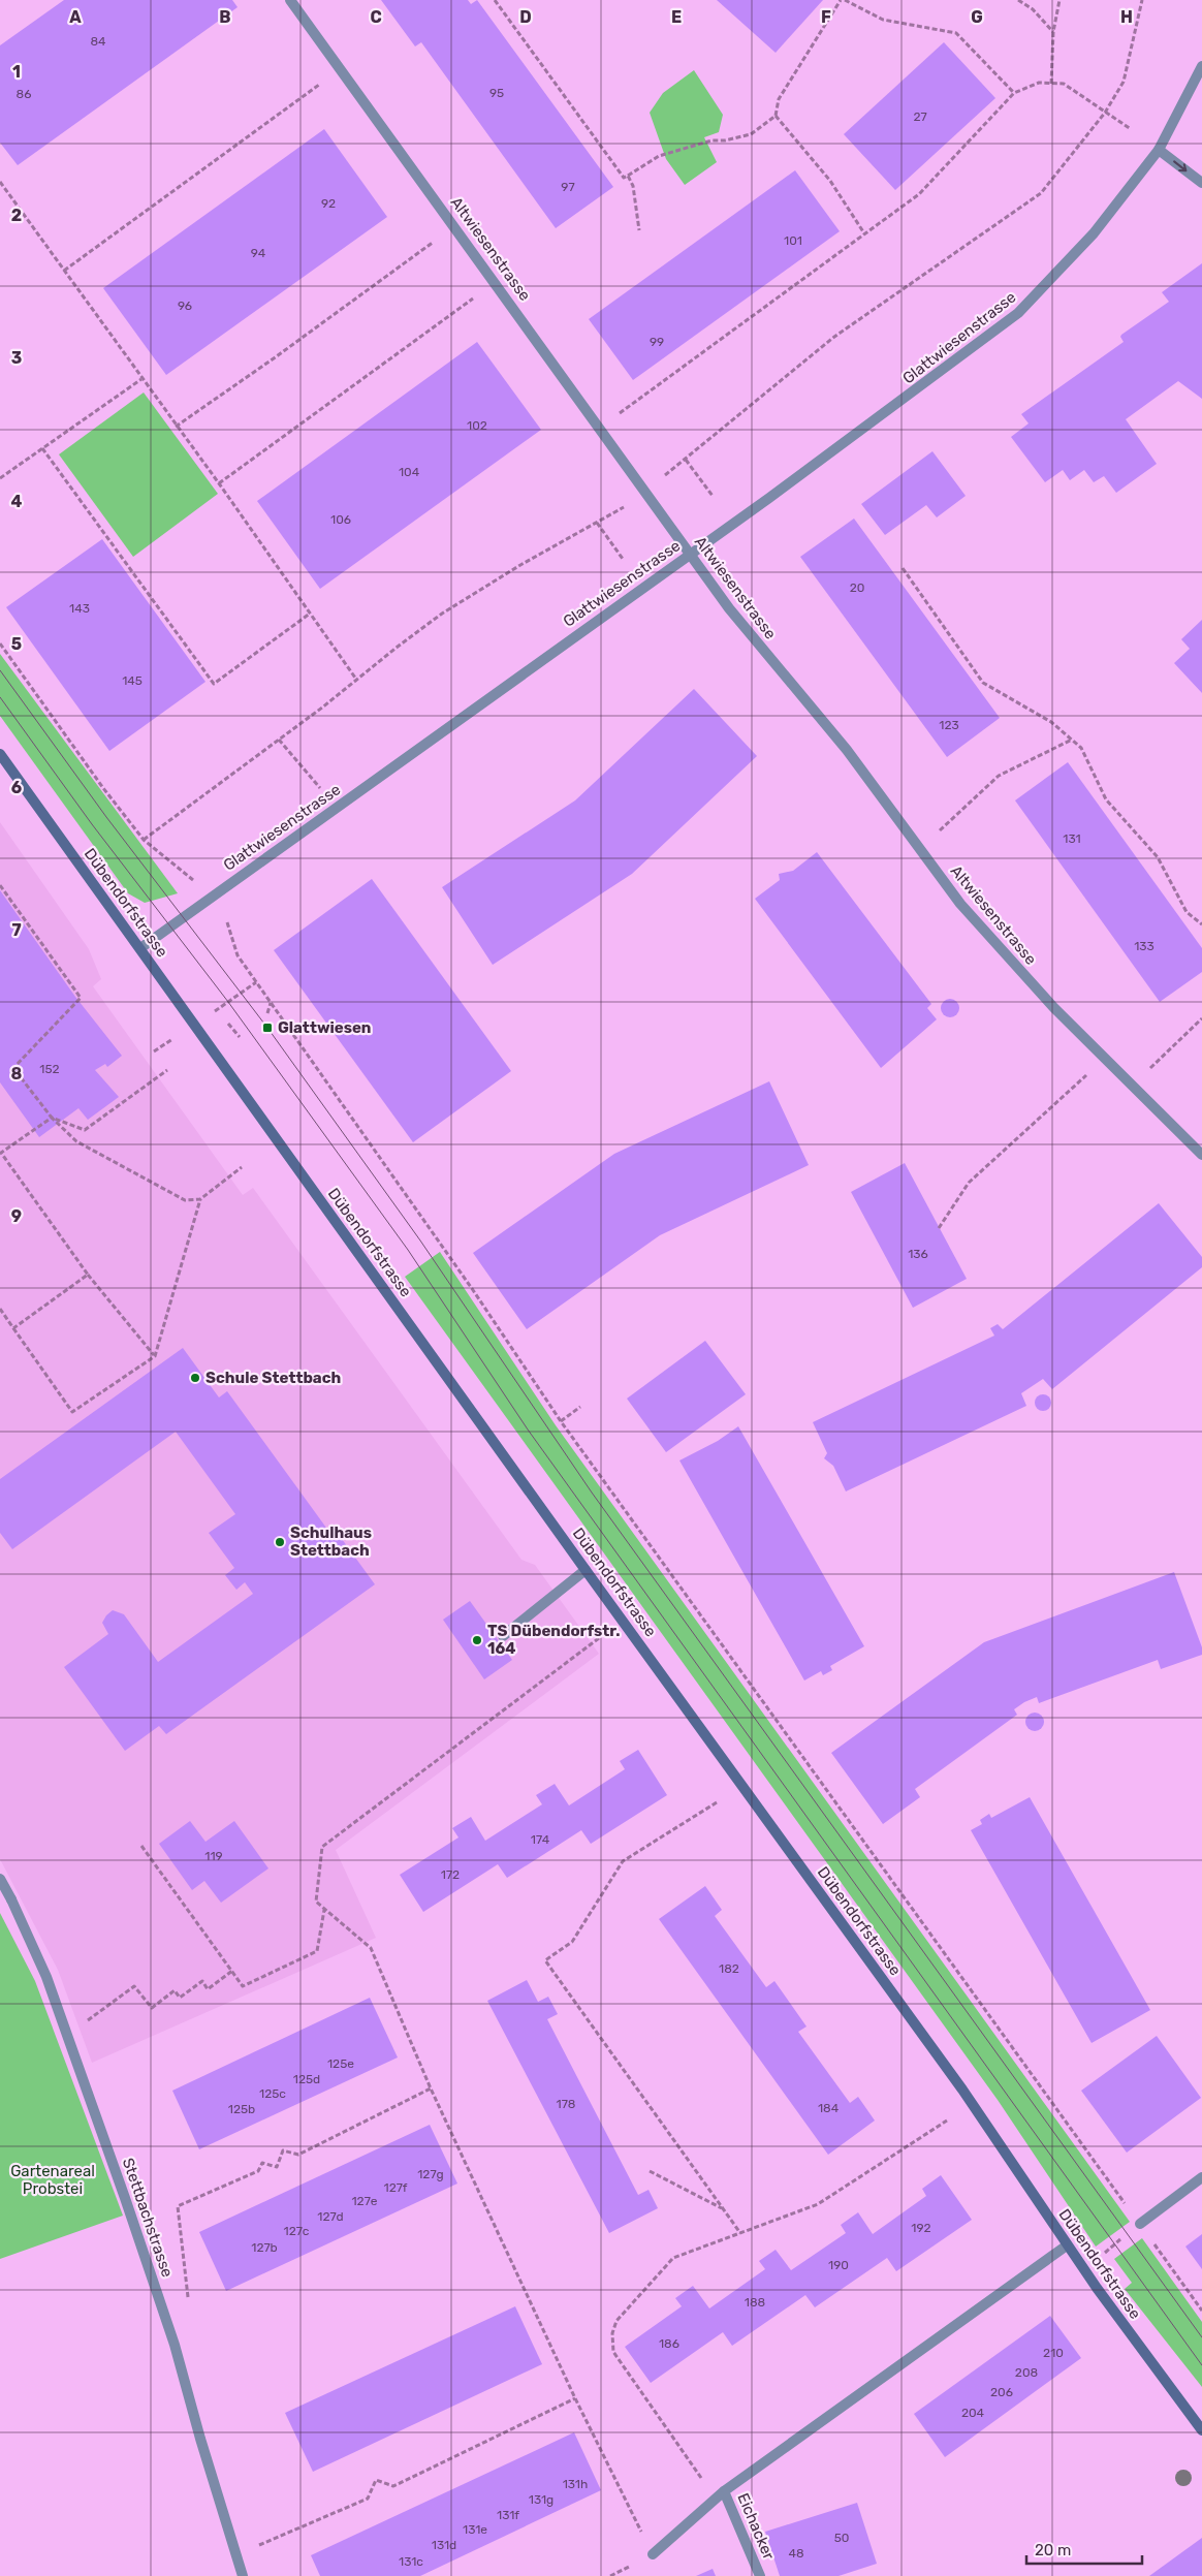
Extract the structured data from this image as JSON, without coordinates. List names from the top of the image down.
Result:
{
  "streets": {
    "street": [
      "Altwiesenstrasse",
      "Glattwiesenstrasse",
      "Dübendorfstrasse",
      "Stettbachstrasse",
      "Eichacker"
    ]
  },
  "crossings": [
    ["Altwiesenstrasse", "Glattwiesenstrasse"],
    ["Glattwiesenstrasse", "Dübendorfstrasse"]
  ],
  "parks": ["Gartenareal Probstei"],
  "places": {
    "transit": ["Glattwiesen"],
    "other": ["Schule Stettbach", "Schulhaus Stettbach", "TS Dübendorfstr. 164"]
  },
  "house_numbers": [
    "84",
    "95",
    "86",
    "27",
    "97",
    "92",
    "101",
    "94",
    "96",
    "99",
    "102",
    "104",
    "106",
    "20",
    "143",
    "145",
    "123",
    "131",
    "133",
    "152",
    "136",
    "174",
    "119",
    "172",
    "182",
    "125e",
    "125d",
    "125c",
    "178",
    "184",
    "125b",
    "127g",
    "127f",
    "127e",
    "127d",
    "192",
    "127c",
    "127b",
    "190",
    "188",
    "186",
    "210",
    "208",
    "206",
    "204",
    "131h",
    "131g",
    "131f",
    "131e",
    "50",
    "131d",
    "48",
    "131c"
  ],
  "scale_bar": "20 m",
  "grid": {
    "columns": [
      "A",
      "B",
      "C",
      "D",
      "E",
      "F",
      "G",
      "H"
    ],
    "rows": [
      "1",
      "2",
      "3",
      "4",
      "5",
      "6",
      "7",
      "8",
      "9"
    ]
  }
}
